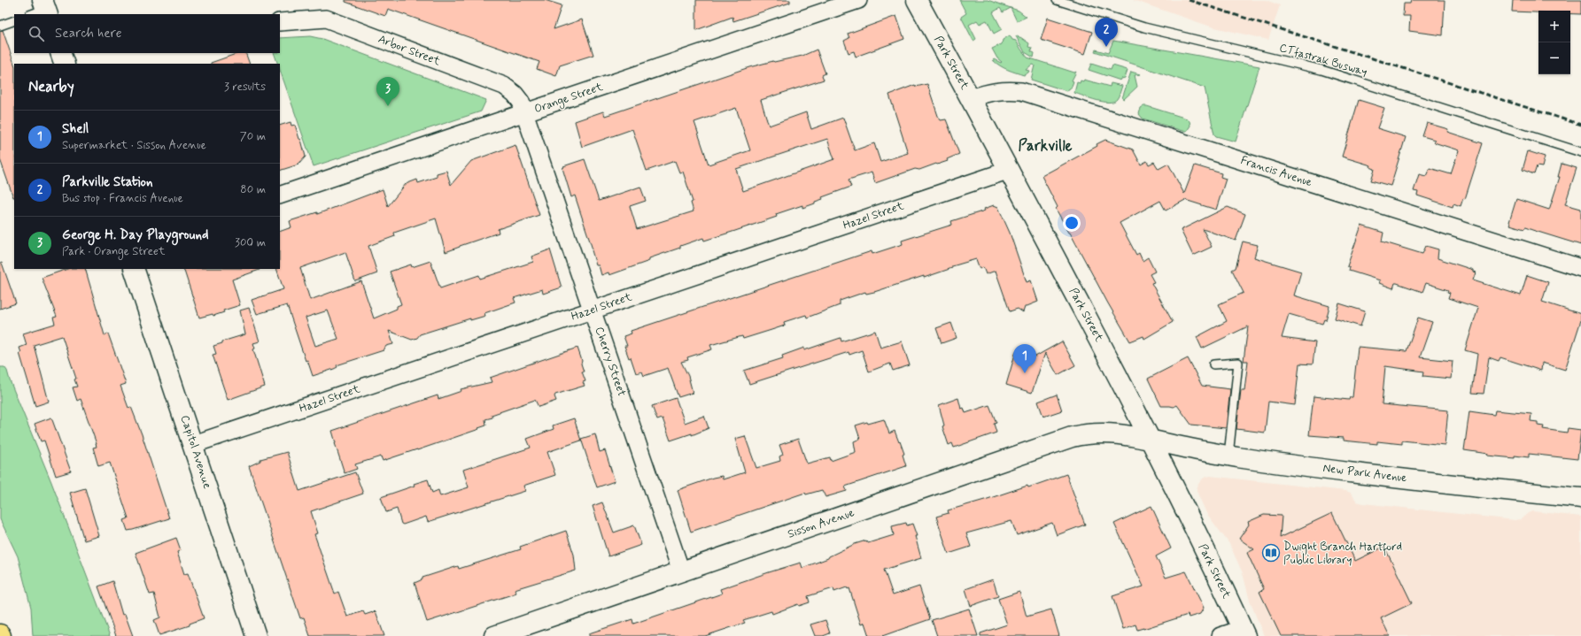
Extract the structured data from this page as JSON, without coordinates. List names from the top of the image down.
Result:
{
  "streets": {
    "main road": [
      "Park Street",
      "Capitol Avenue",
      "New Park Avenue",
      "Sisson Avenue"
    ],
    "street": [
      "Arbor Street",
      "Orange Street",
      "Francis Avenue",
      "Hazel Street",
      "Cherry Street"
    ],
    "lane": ["CTfastrak Busway"]
  },
  "crossings": [
    ["Arbor Street", "Orange Street"],
    ["Arbor Street", "Cherry Street"],
    ["Park Street", "Francis Avenue"],
    ["Park Street", "Hazel Street"],
    ["Park Street", "New Park Avenue"],
    ["Park Street", "Sisson Avenue"],
    ["Orange Street", "Cherry Street"],
    ["Hazel Street", "Cherry Street"],
    ["Hazel Street", "Capitol Avenue"],
    ["Cherry Street", "Sisson Avenue"],
    ["New Park Avenue", "Sisson Avenue"]
  ],
  "districts": ["Parkville"],
  "places": {
    "library": ["Dwight Branch Hartford Public Library"]
  },
  "page": {
    "map_buttons": ["+", "−"],
    "search": "Search here",
    "pins": ["2", "3", "1"],
    "heading": ["Nearby", "3 results"],
    "list": [
      {
        "mark": "1",
        "name": "Shell",
        "note": "Supermarket · Sisson Avenue",
        "value": "70 m"
      },
      {
        "mark": "2",
        "name": "Parkville Station",
        "note": "Bus stop · Francis Avenue",
        "value": "80 m"
      },
      {
        "mark": "3",
        "name": "George H. Day Playground",
        "note": "Park · Orange Street",
        "value": "300 m"
      }
    ]
  }
}
